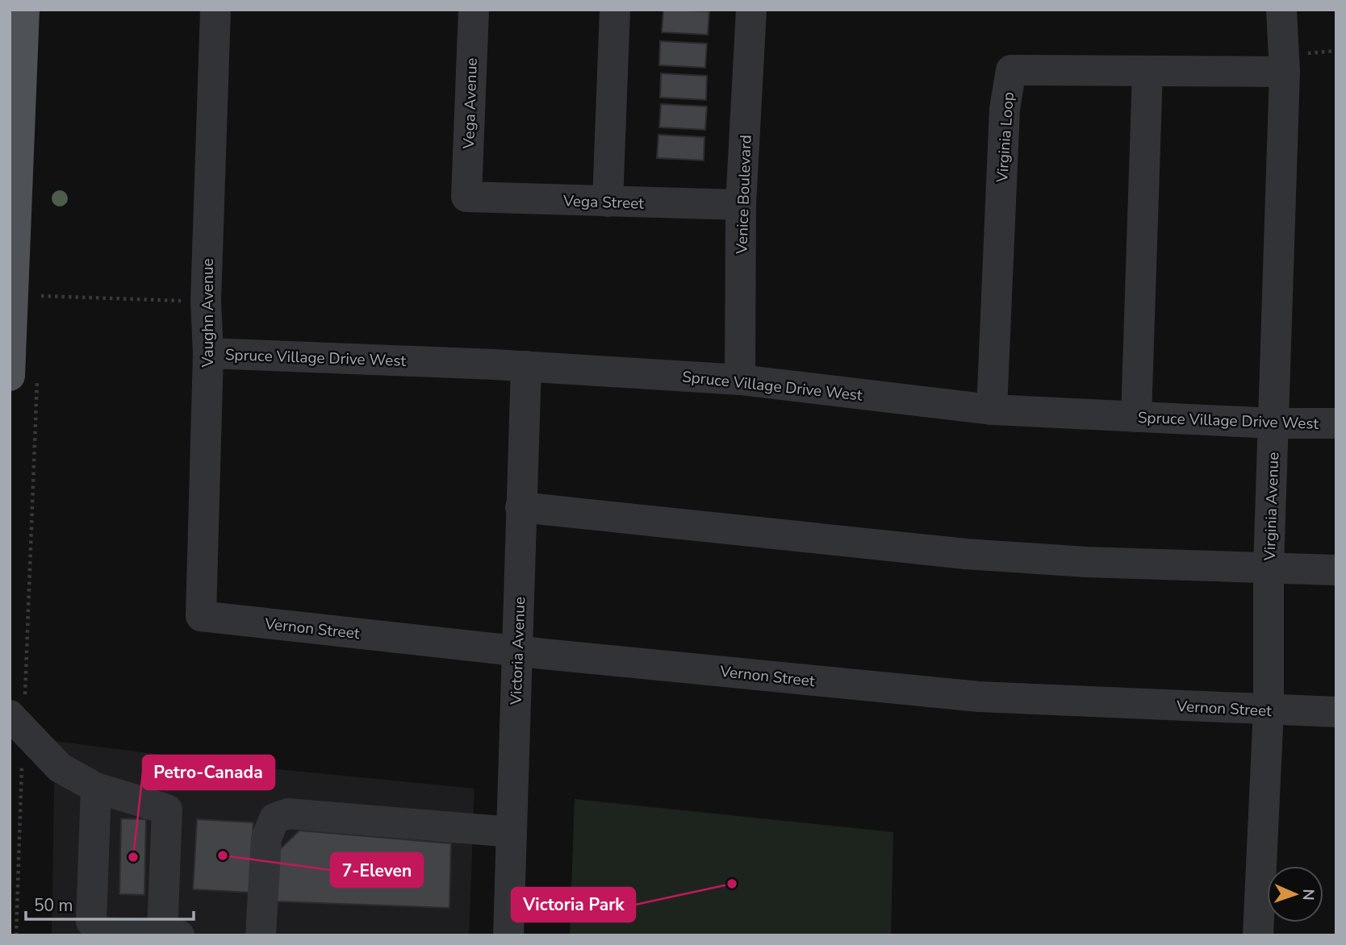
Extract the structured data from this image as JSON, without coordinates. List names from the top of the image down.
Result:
{
  "streets": {
    "street": [
      "Vega Avenue",
      "Virginia Loop",
      "Venice Boulevard",
      "Vega Street",
      "Vaughn Avenue",
      "Spruce Village Drive West",
      "Virginia Avenue",
      "Vernon Street",
      "Victoria Avenue"
    ]
  },
  "crossings": [
    ["Vega Avenue", "Vega Street"],
    ["Virginia Loop", "Spruce Village Drive West"],
    ["Virginia Loop", "Virginia Avenue"],
    ["Venice Boulevard", "Vega Street"],
    ["Venice Boulevard", "Spruce Village Drive West"],
    ["Vaughn Avenue", "Spruce Village Drive West"],
    ["Vaughn Avenue", "Vernon Street"],
    ["Spruce Village Drive West", "Virginia Avenue"],
    ["Spruce Village Drive West", "Victoria Avenue"],
    ["Virginia Avenue", "Vernon Street"],
    ["Vernon Street", "Victoria Avenue"]
  ],
  "places": ["7-Eleven", "Petro-Canada", "Victoria Park"],
  "scale_bar": "50 m",
  "north": "right"
}
